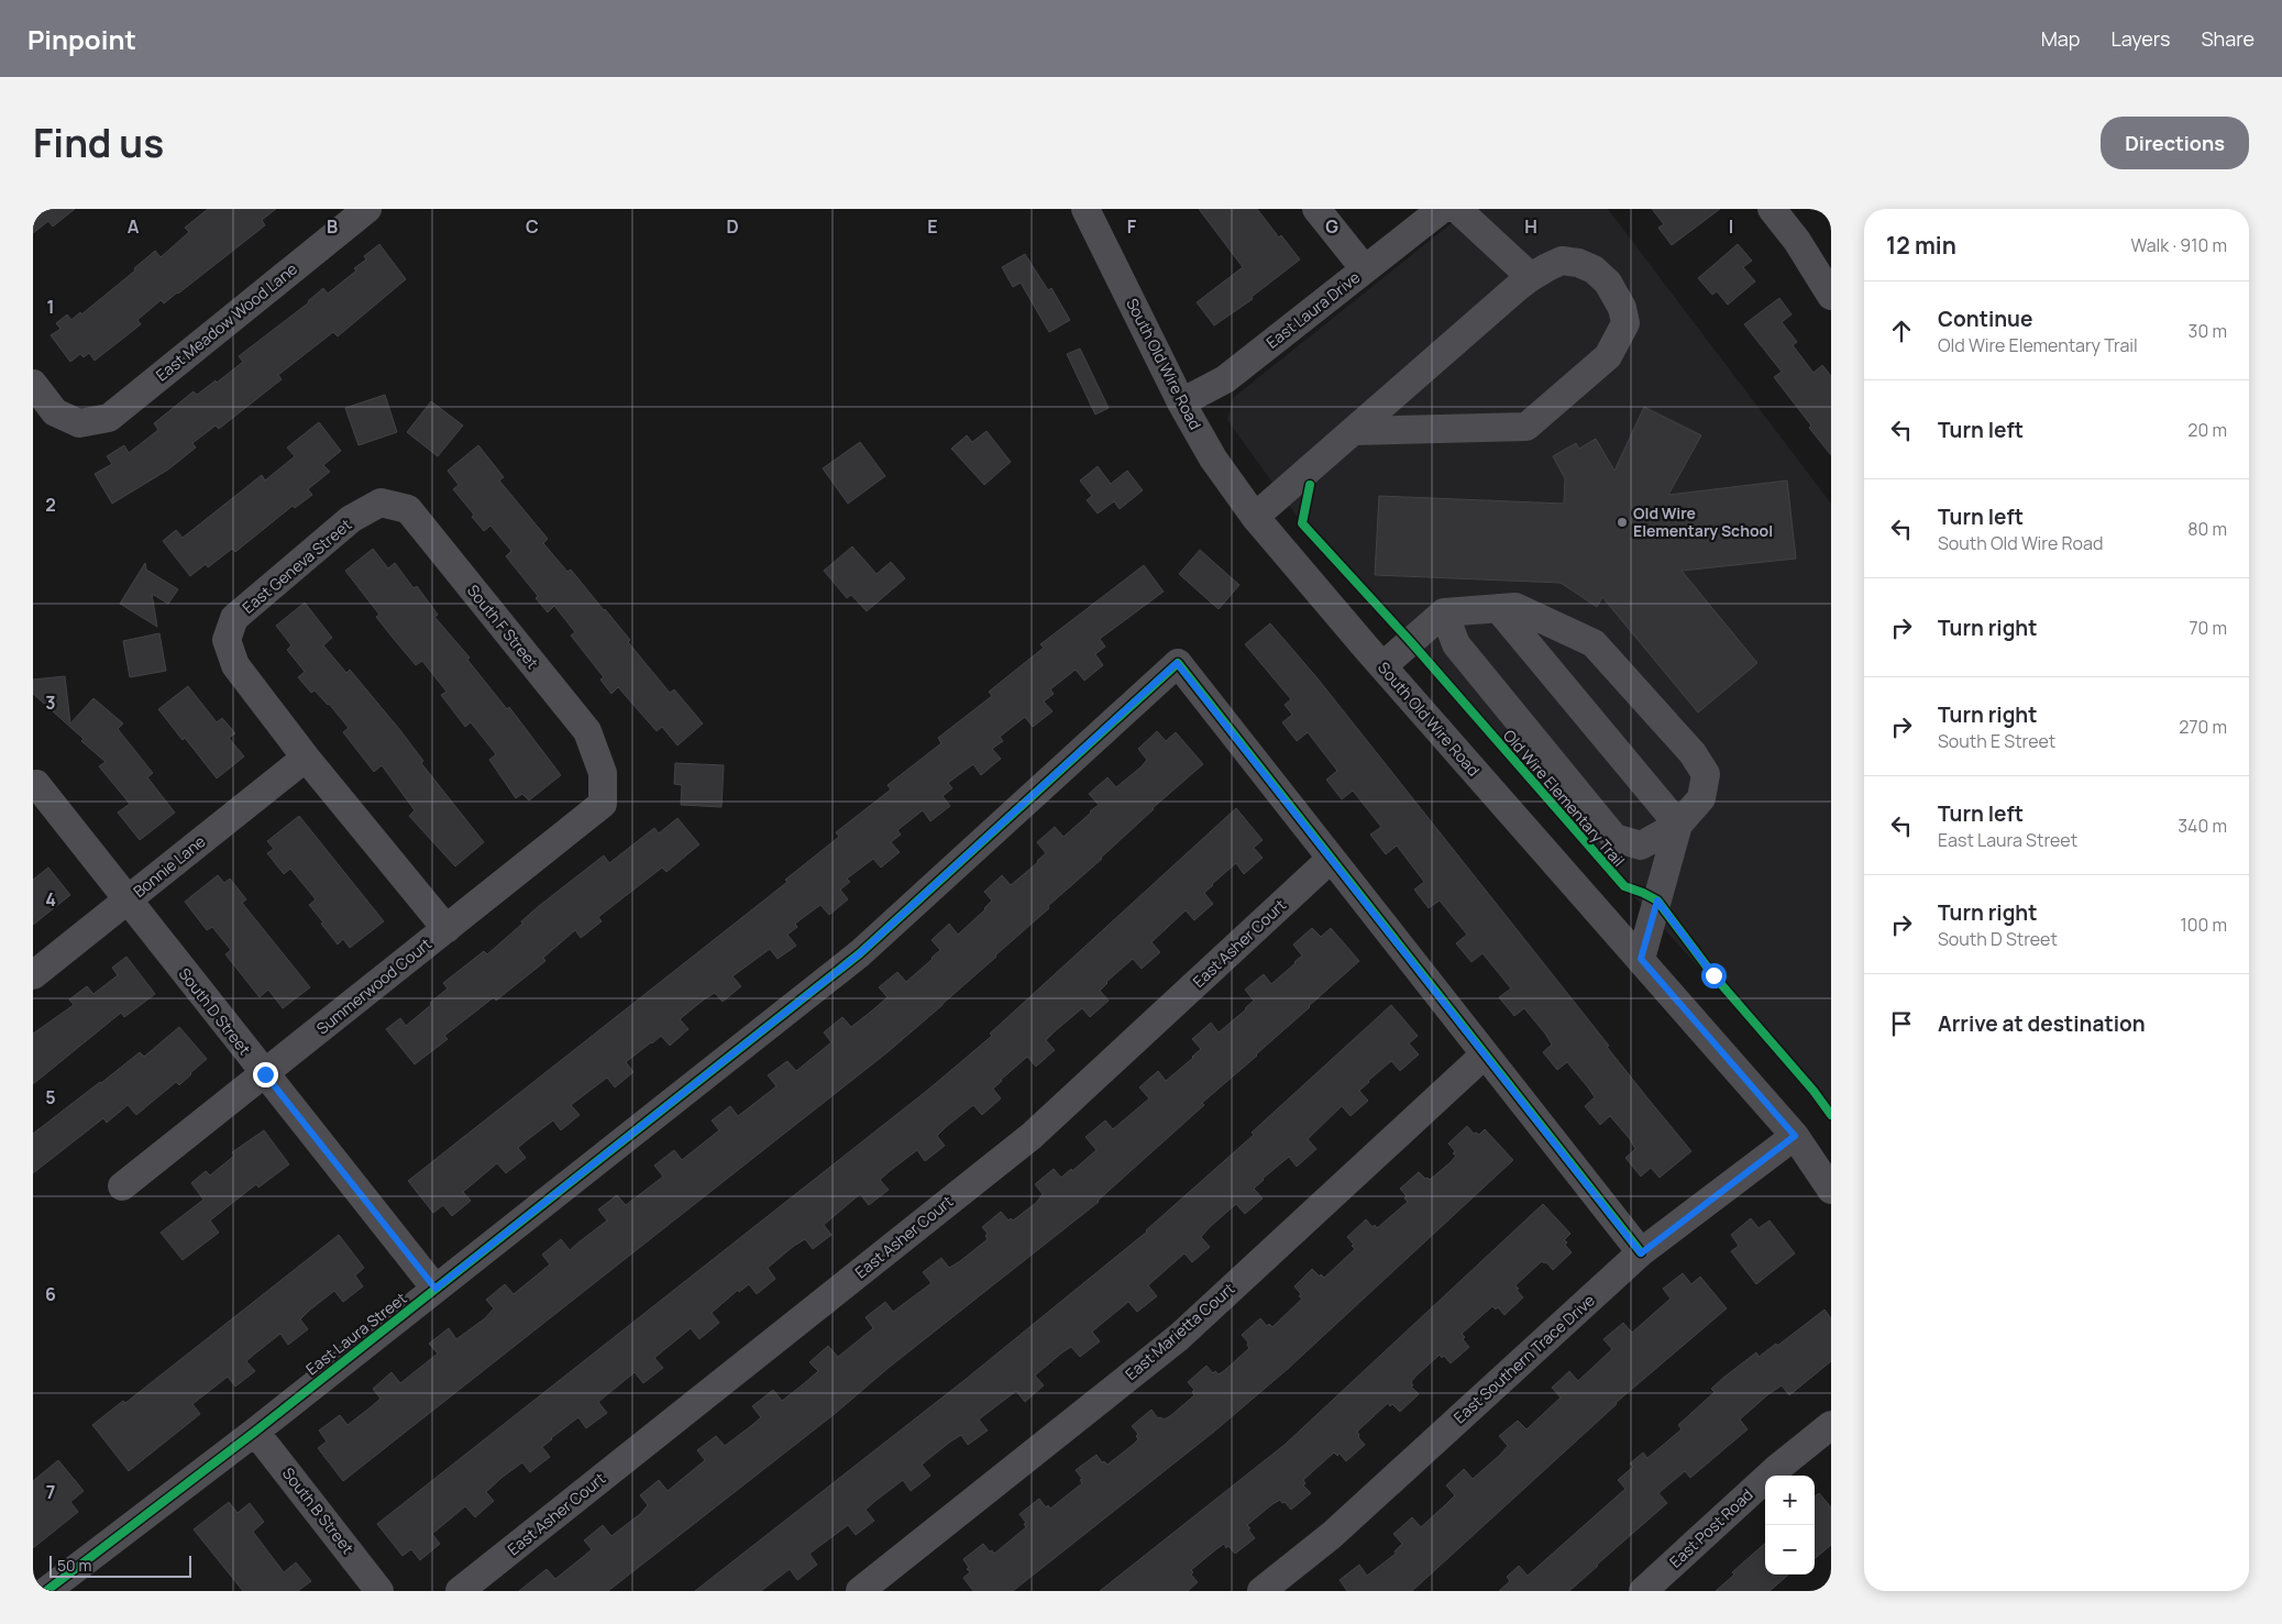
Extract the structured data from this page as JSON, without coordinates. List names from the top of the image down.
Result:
{
  "streets": {
    "street": [
      "East Laura Drive",
      "East Meadow Wood Lane",
      "South Old Wire Road",
      "East Geneva Street",
      "South F Street",
      "Bonnie Lane",
      "East Asher Court",
      "Summerwood Court",
      "South D Street",
      "East Marietta Court",
      "East Laura Street",
      "East Southern Trace Drive",
      "South B Street",
      "East Post Road"
    ],
    "cycle path": ["Old Wire Elementary Trail"]
  },
  "crossings": [
    ["East Laura Drive", "South Old Wire Road"],
    ["South Old Wire Road", "East Southern Trace Drive"],
    ["East Geneva Street", "South F Street"],
    ["East Geneva Street", "Bonnie Lane"],
    ["South F Street", "Summerwood Court"],
    ["Bonnie Lane", "South D Street"],
    ["East Asher Court", "East Laura Street"],
    ["Summerwood Court", "South D Street"],
    ["South D Street", "East Laura Street"],
    ["East Laura Street", "South B Street"]
  ],
  "places": ["Old Wire Elementary School"],
  "scale_bar": "50 m",
  "page": {
    "header": "Pinpoint",
    "nav": ["Map", "Layers", "Share"],
    "title": "Find us",
    "buttons": "Directions",
    "heading": ["12 min", "Walk · 910 m"],
    "list": [
      ["Continue", "Old Wire Elementary Trail", "30 m"],
      ["Turn left", "20 m"],
      ["Turn left", "South Old Wire Road", "80 m"],
      ["Turn right", "70 m"],
      ["Turn right", "South E Street", "270 m"],
      ["Turn left", "East Laura Street", "340 m"],
      ["Turn right", "South D Street", "100 m"],
      "Arrive at destination"
    ],
    "map_buttons": ["+", "−"],
    "scale": "50 m"
  },
  "grid": {
    "columns": [
      "A",
      "B",
      "C",
      "D",
      "E",
      "F",
      "G",
      "H",
      "I"
    ],
    "rows": [
      "1",
      "2",
      "3",
      "4",
      "5",
      "6",
      "7"
    ]
  }
}
